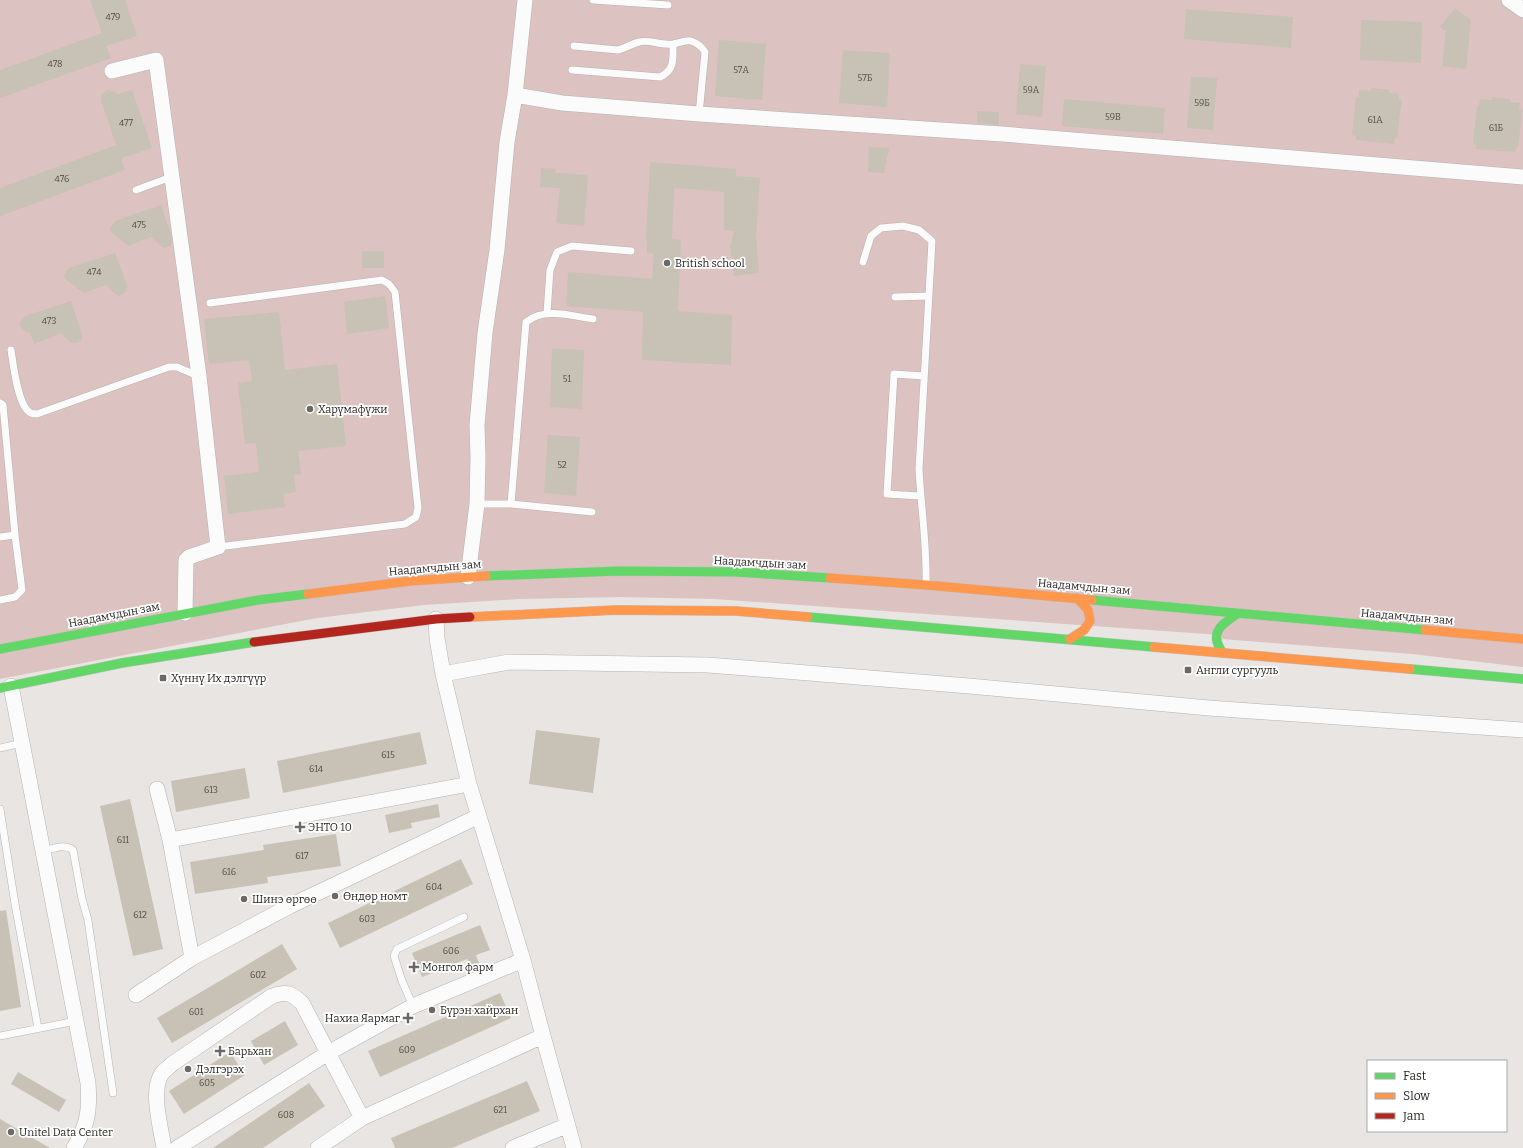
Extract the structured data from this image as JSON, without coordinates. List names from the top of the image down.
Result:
{
  "streets": {
    "highway": ["Наадамчдын зам"]
  },
  "places": {
    "other": [
      "British school",
      "Харүмафүжи",
      "Өндөр номт",
      "Шинэ өргөө",
      "Бүрэн хайрхан",
      "Дэлгэрэх",
      "Unitel Data Center"
    ],
    "transit": ["Англи сургууль", "Хүннү Их дэлгүүр"],
    "health": [
      "ЭНТО 10",
      "Монгол фарм",
      "Нахиа Яармаг",
      "Барьхан"
    ]
  },
  "house_numbers": [
    "479",
    "478",
    "57А",
    "57Б",
    "59А",
    "59Б",
    "59В",
    "61А",
    "477",
    "61Б",
    "476",
    "475",
    "474",
    "473",
    "51",
    "52",
    "615",
    "614",
    "613",
    "611",
    "617",
    "616",
    "604",
    "612",
    "603",
    "606",
    "602",
    "601",
    "609",
    "605",
    "621",
    "608"
  ],
  "legend": ["Fast", "Slow", "Jam"]
}
